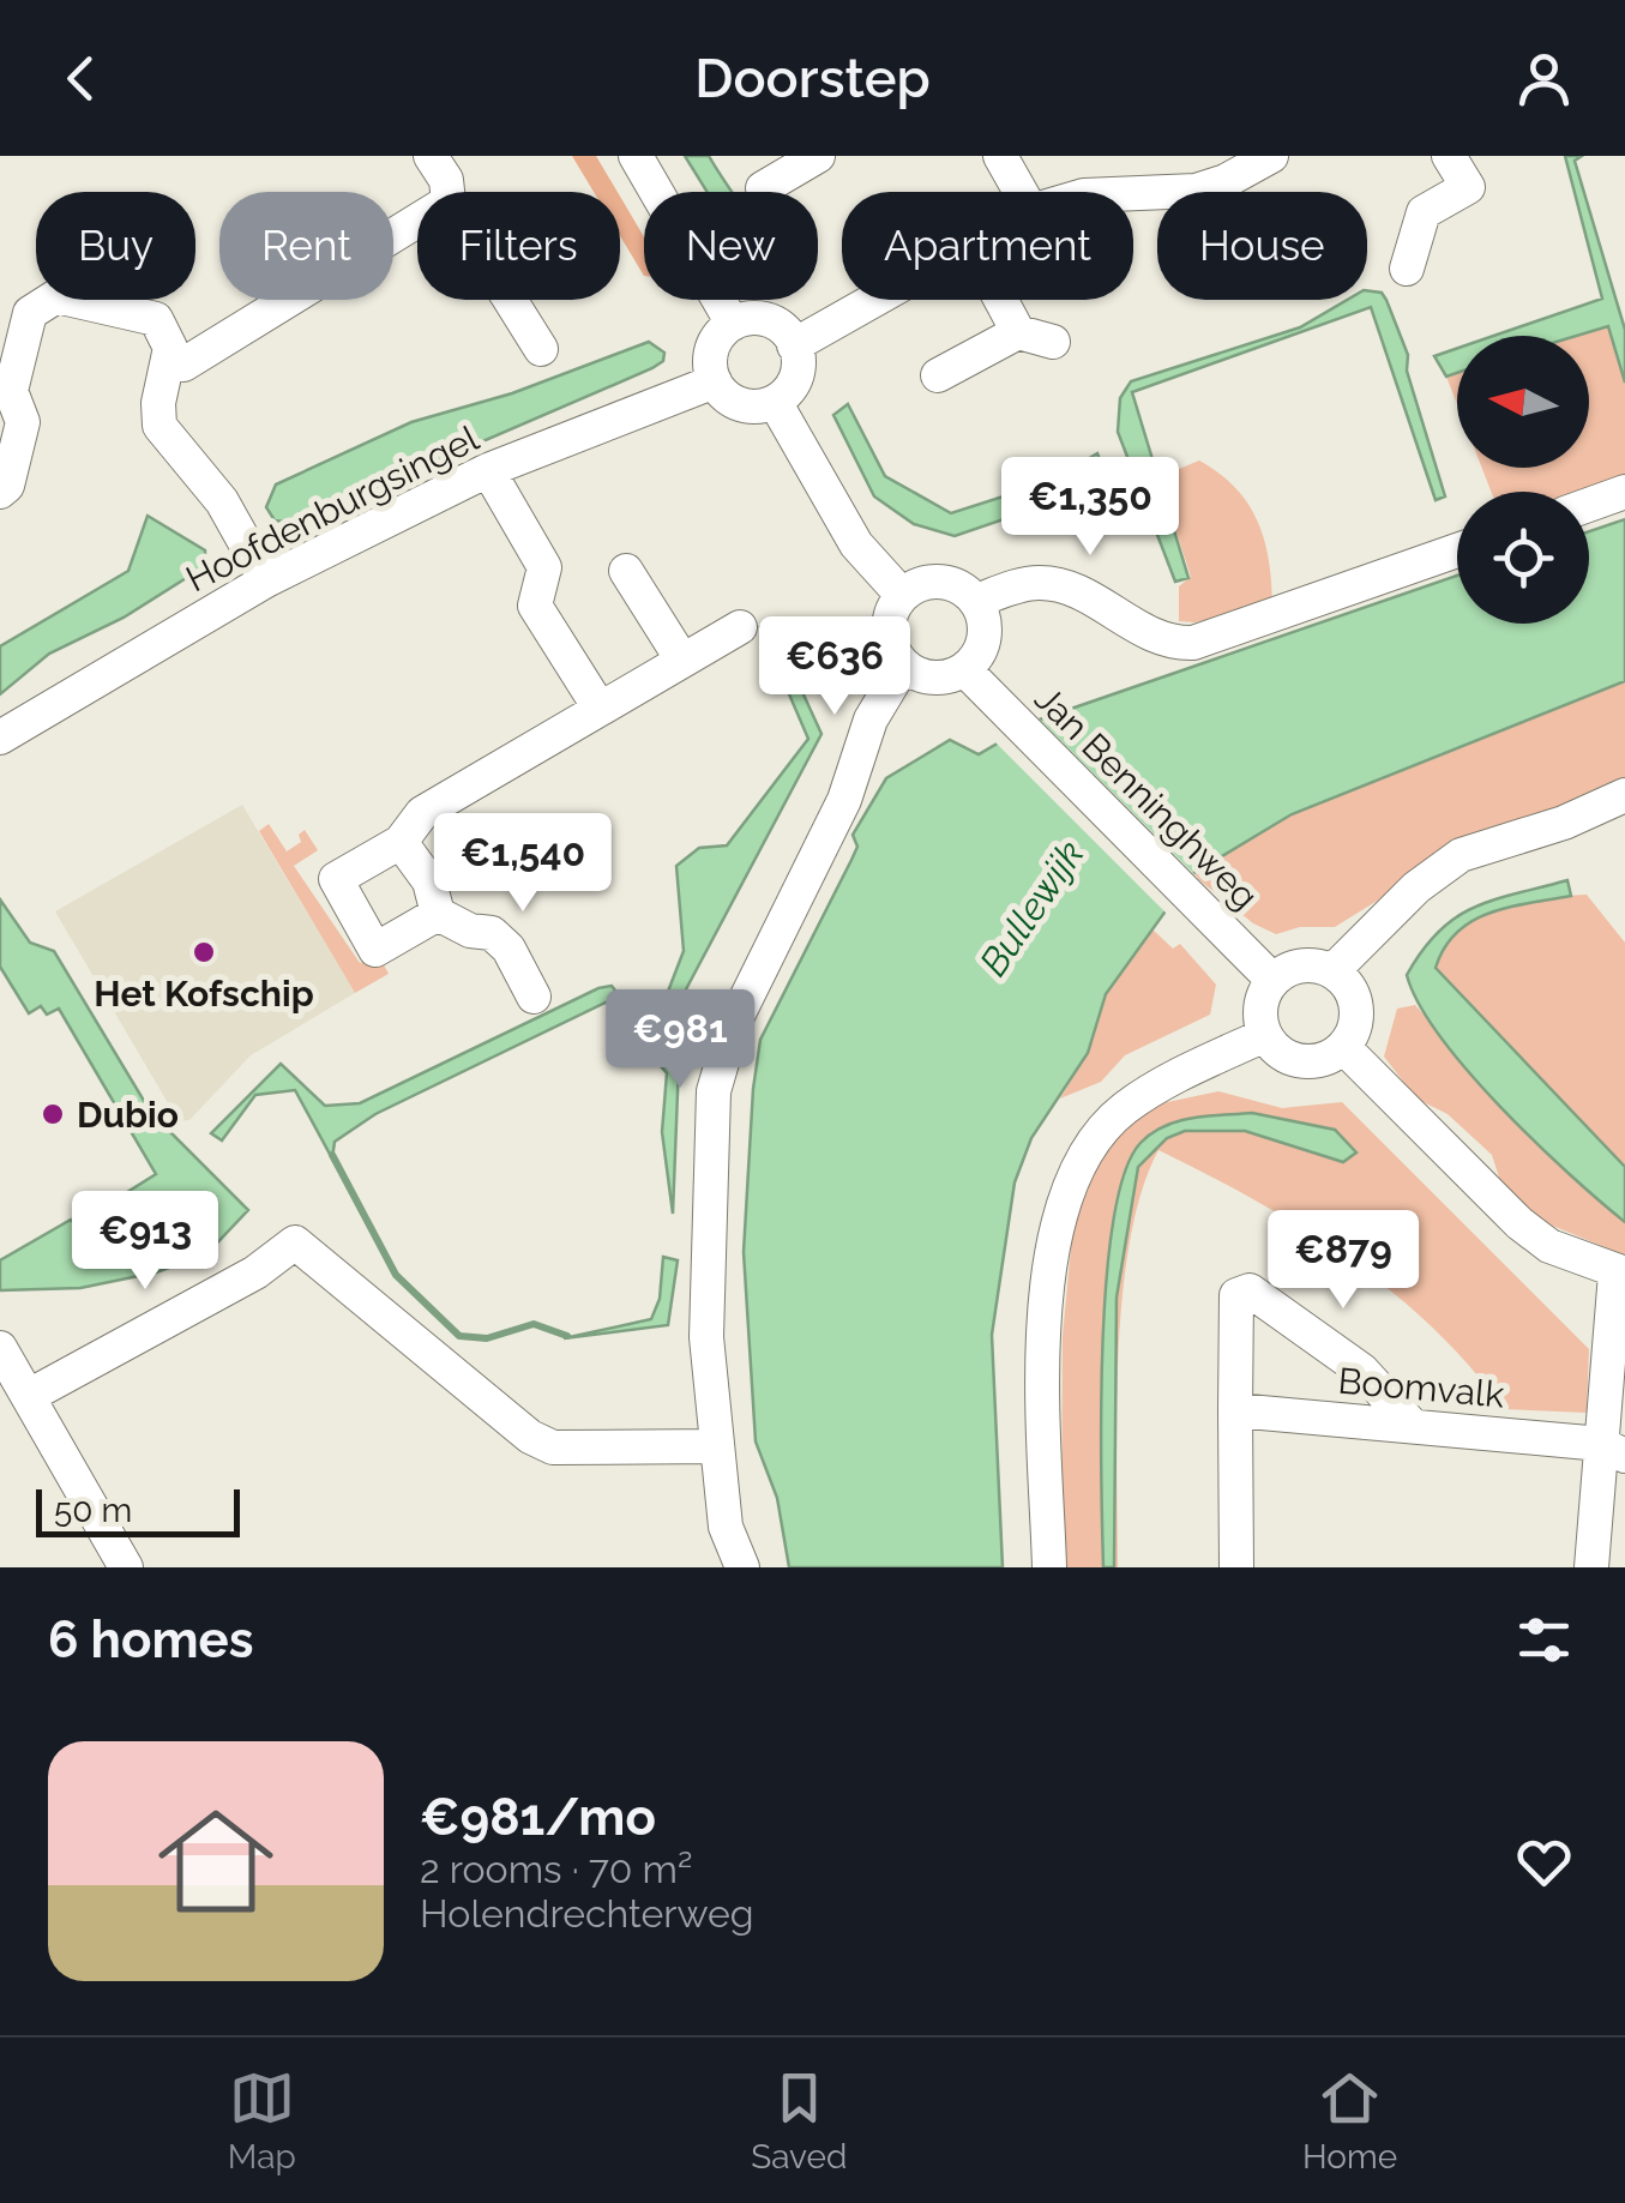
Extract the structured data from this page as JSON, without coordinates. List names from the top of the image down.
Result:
{
  "streets": {
    "street": ["Hoofdenburgsingel", "Jan Benninghweg", "Boomvalk"]
  },
  "water": ["Bullewijk"],
  "places": ["Het Kofschip", "Dubio"],
  "scale_bar": "50 m",
  "north": "left",
  "page": {
    "header": "Doorstep",
    "chip": [
      "Buy",
      "Rent",
      "Filters",
      "New",
      "Apartment",
      "House"
    ],
    "price": [
      "€1,350",
      "€636",
      "€1,540",
      "€981",
      "€913",
      "€879"
    ],
    "scale": "50 m",
    "heading": "6 homes",
    "list": [
      {
        "name": "€981/mo",
        "note": "2 rooms · 70 m² · Holendrechterweg"
      }
    ],
    "tabs": ["Map", "Saved", "Home"]
  }
}
